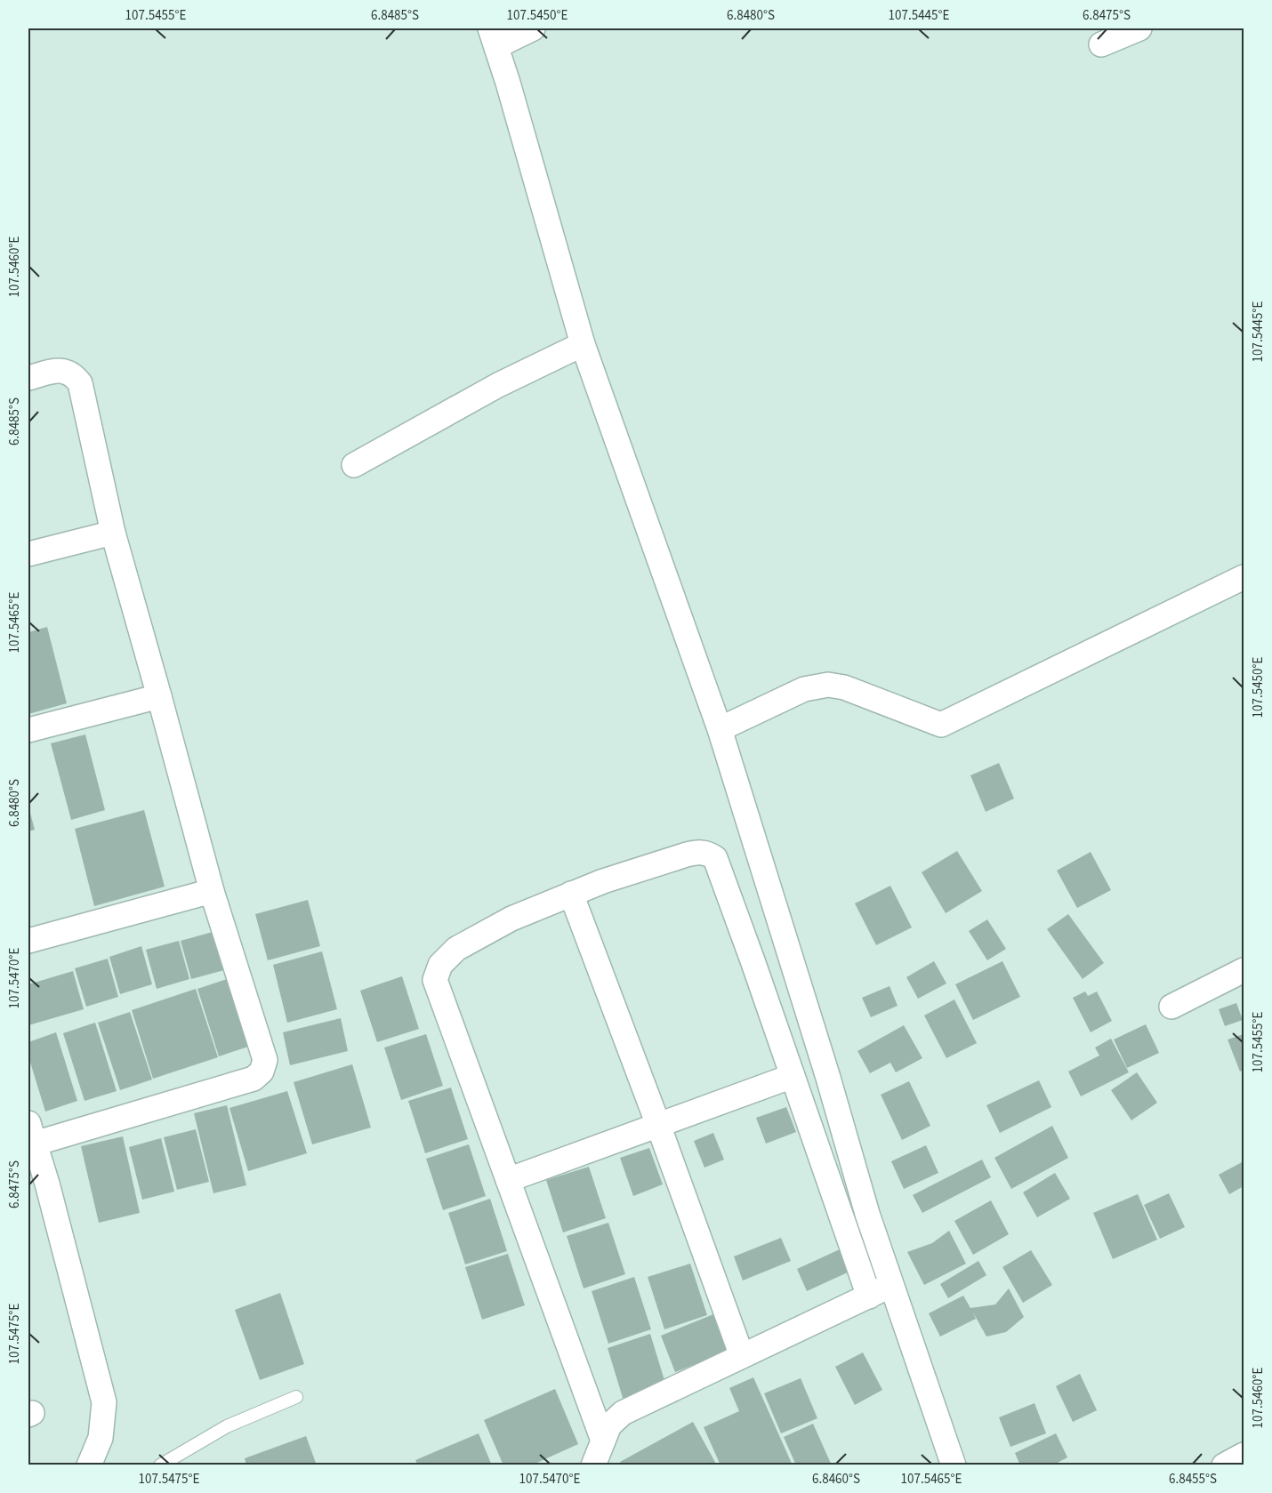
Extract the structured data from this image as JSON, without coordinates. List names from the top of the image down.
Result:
{
  "coordinates": [
    "107.5455°E",
    "6.8485°S",
    "107.5450°E",
    "6.8480°S",
    "107.5445°E",
    "6.8475°S",
    "107.5460°E",
    "107.5465°E",
    "107.5470°E",
    "107.5475°E",
    "6.8460°S",
    "6.8455°S"
  ]
}
